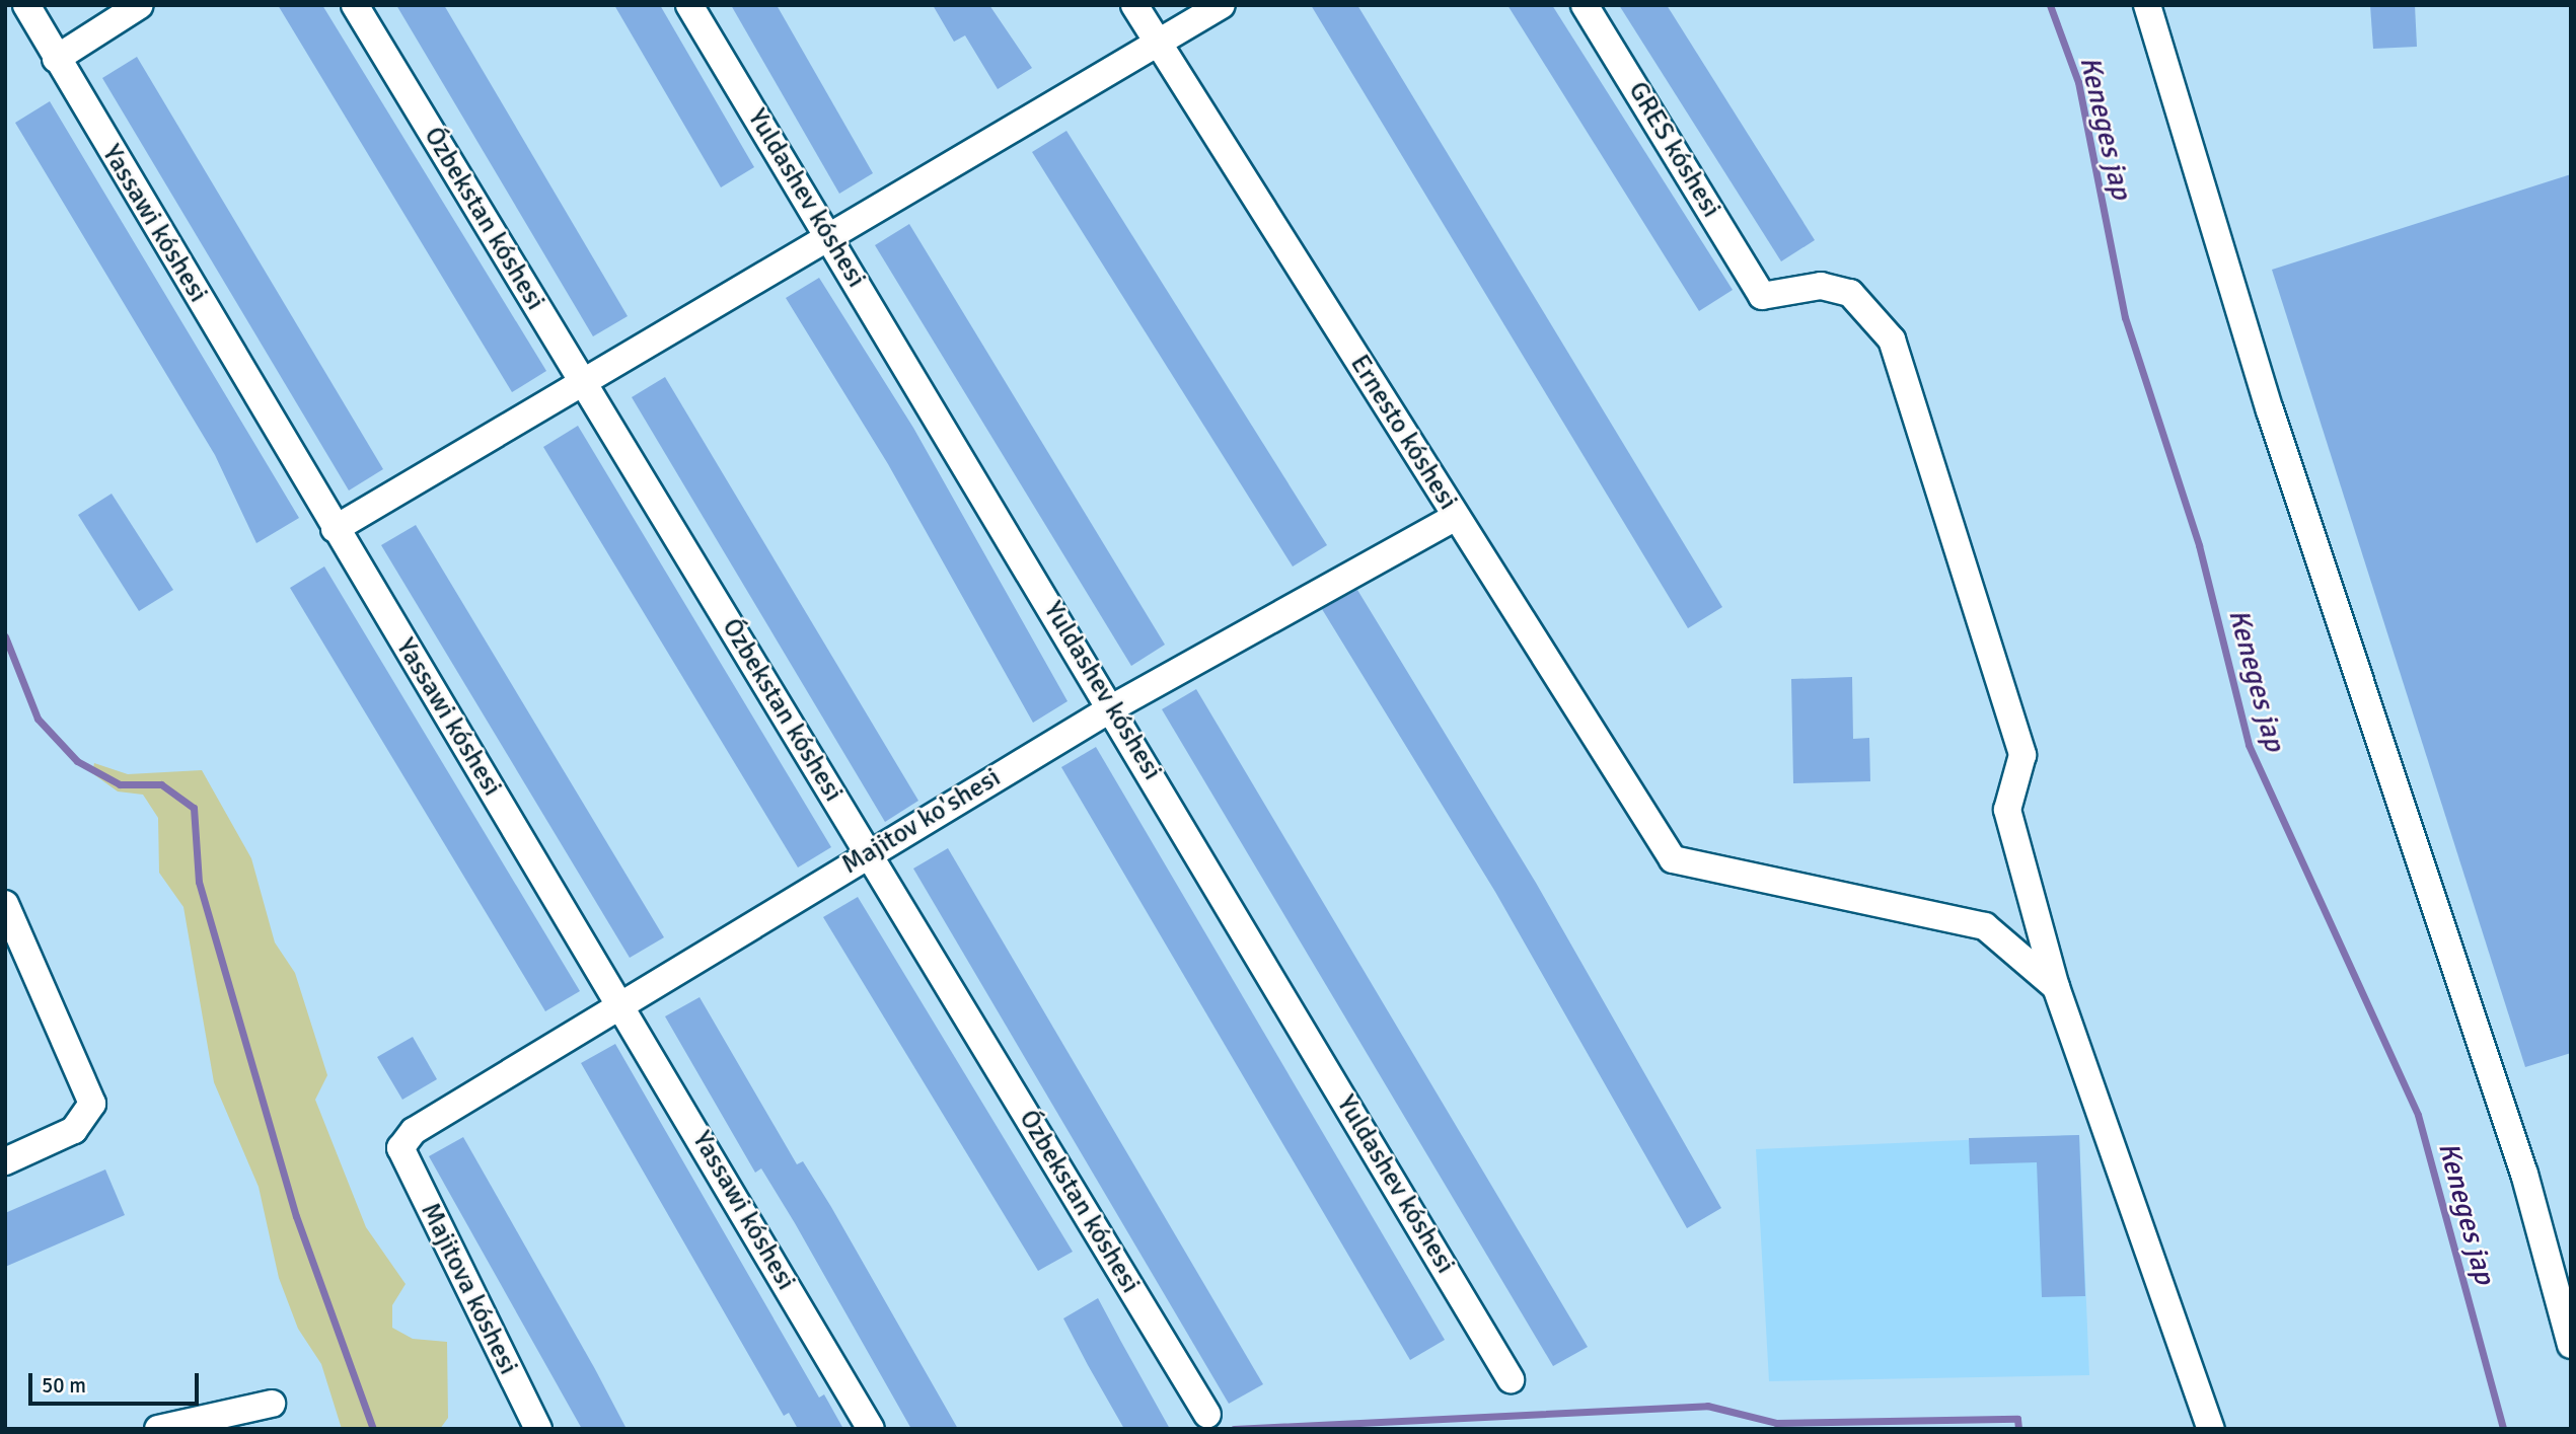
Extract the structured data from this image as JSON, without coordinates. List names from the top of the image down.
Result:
{
  "streets": {
    "street": [
      "GRES kóshesi",
      "Yuldashev kóshesi",
      "Ózbekstan kóshesi",
      "Yassawi kóshesi",
      "Ernesto kóshesi",
      "Majitov ko'shesi",
      "Majitova kóshesi"
    ]
  },
  "crossings": [
    ["GRES kóshesi", "Ernesto kóshesi"],
    ["Yuldashev kóshesi", "Majitov ko'shesi"],
    ["Ózbekstan kóshesi", "Majitov ko'shesi"],
    ["Yassawi kóshesi", "Majitov ko'shesi"],
    ["Ernesto kóshesi", "Majitov ko'shesi"],
    ["Majitov ko'shesi", "Majitova kóshesi"]
  ],
  "water": ["Keneges jap"],
  "scale_bar": "50 m"
}
